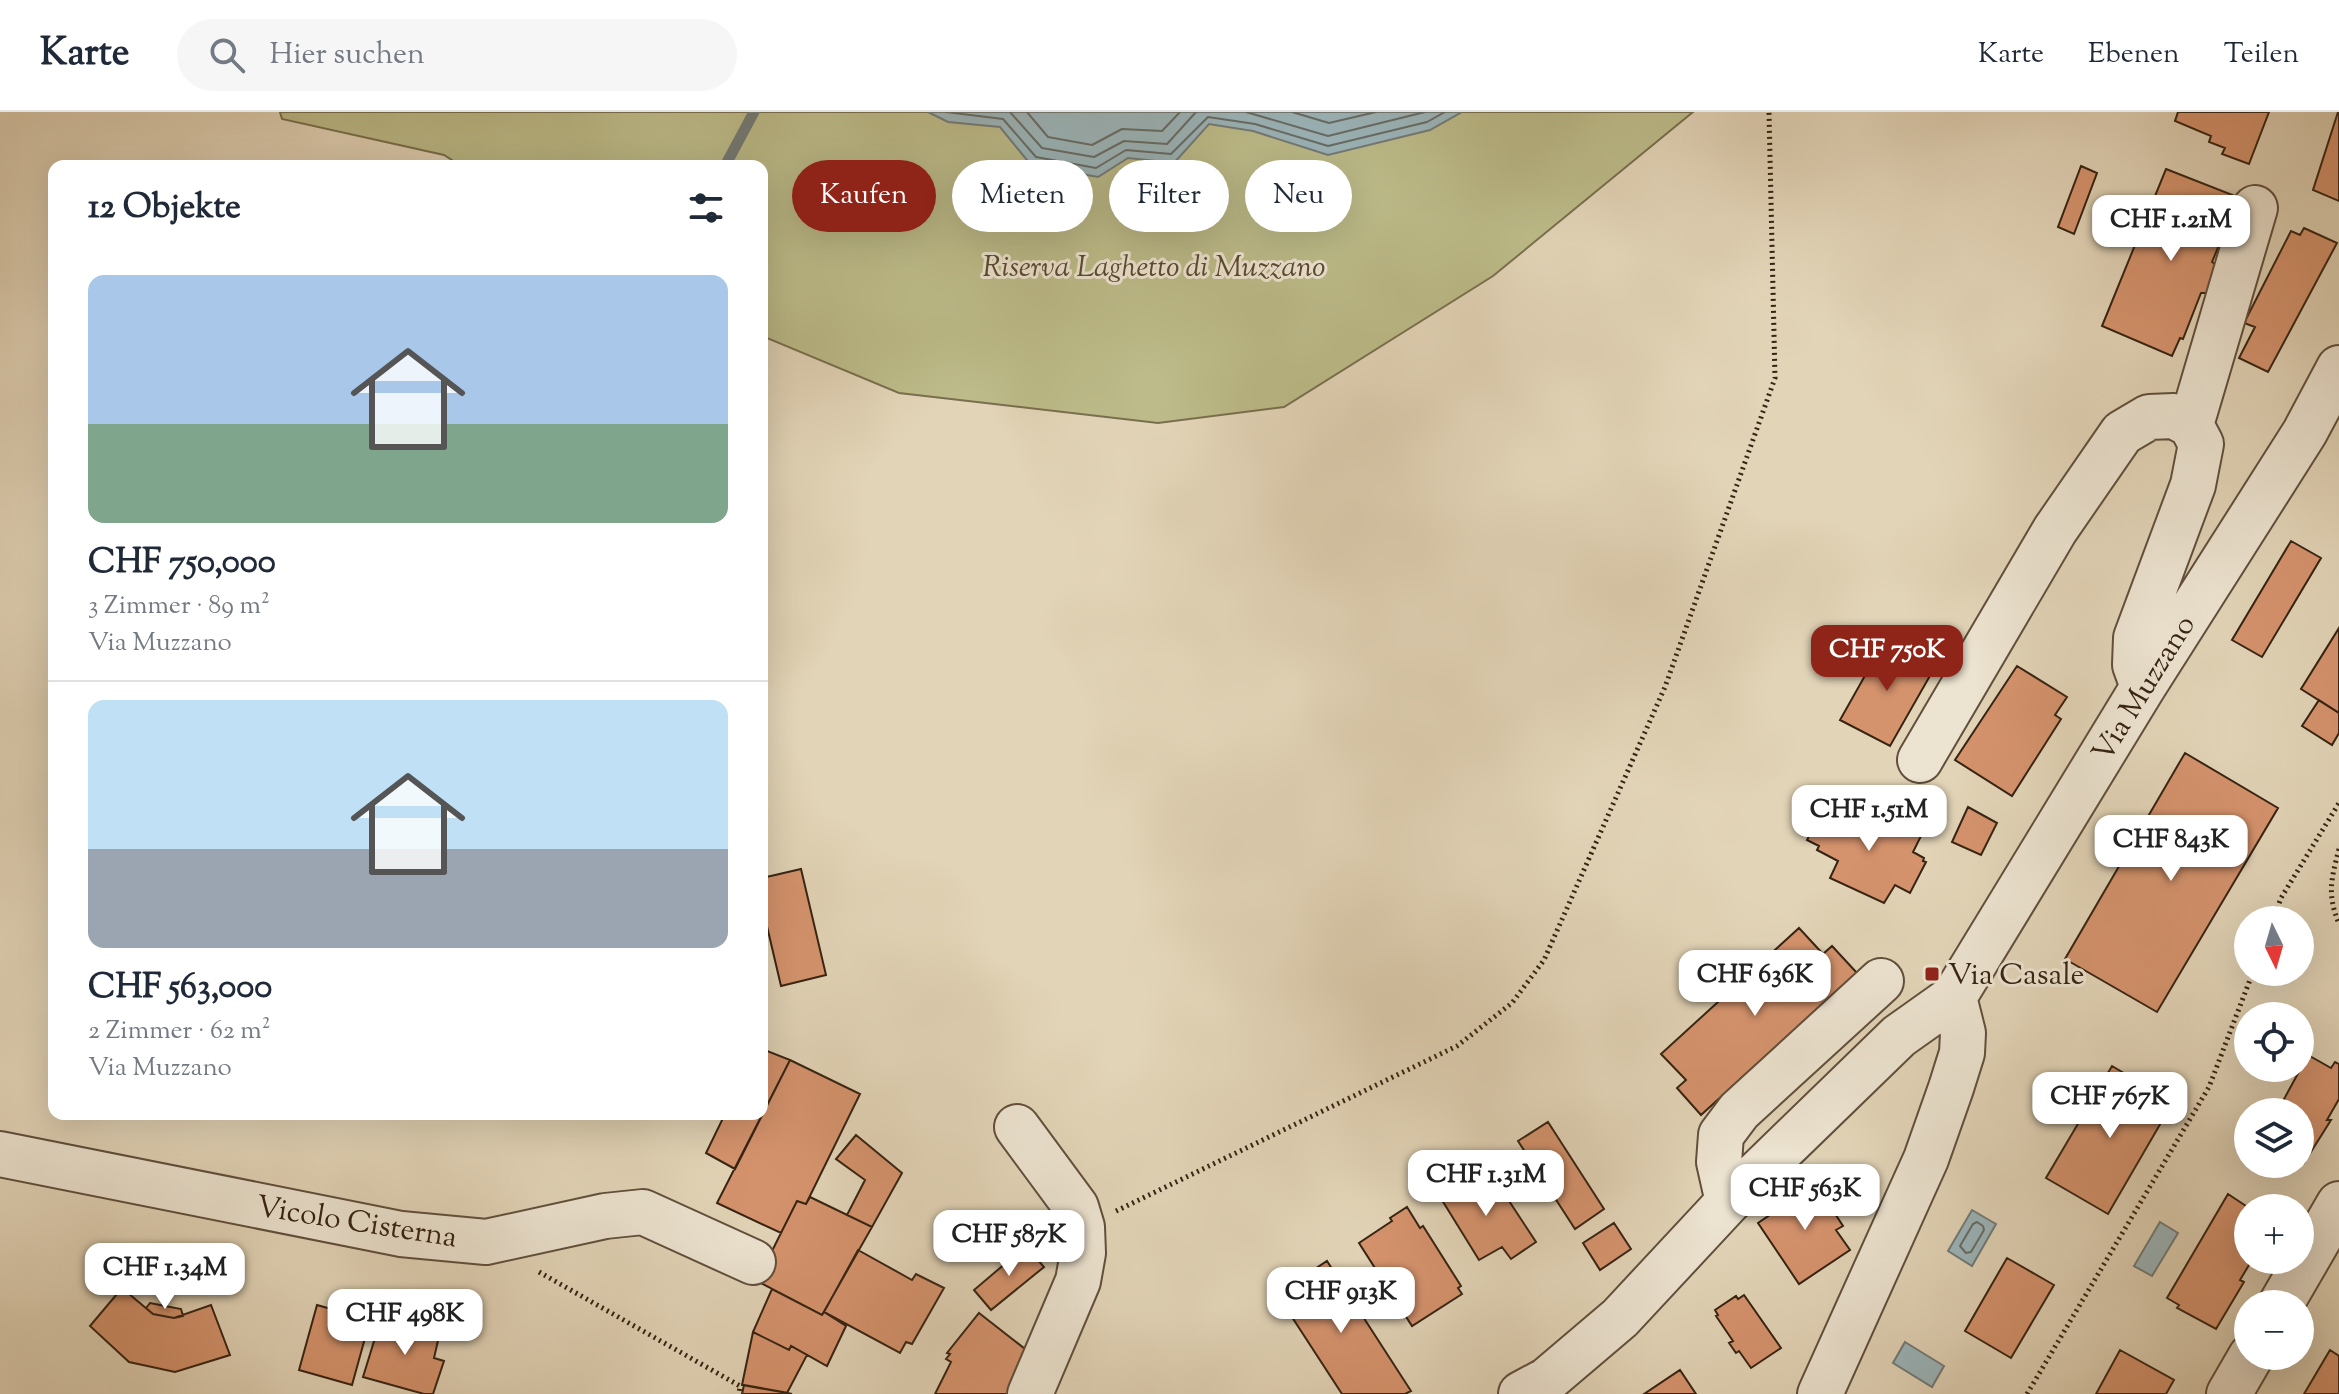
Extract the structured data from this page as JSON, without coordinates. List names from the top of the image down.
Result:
{
  "streets": {
    "street": ["Via Muzzano", "Vicolo Cisterna"]
  },
  "parks": ["Riserva Laghetto di Muzzano"],
  "places": {
    "transit": ["Via Casale"]
  },
  "north": "bottom",
  "page": {
    "header": "Karte",
    "search": "Hier suchen",
    "nav": ["Karte", "Ebenen", "Teilen"],
    "chip": [
      "Kaufen",
      "Mieten",
      "Filter",
      "Neu"
    ],
    "heading": "12 Objekte",
    "price": [
      "CHF 1.21M",
      "CHF 750K",
      "CHF 1.51M",
      "CHF 843K",
      "CHF 636K",
      "CHF 767K",
      "CHF 1.31M",
      "CHF 563K",
      "CHF 587K",
      "CHF 1.34M",
      "CHF 913K",
      "CHF 498K"
    ],
    "list": [
      {
        "name": "CHF 750,000",
        "note": "3 Zimmer · 89 m² · Via Muzzano"
      },
      {
        "name": "CHF 563,000",
        "note": "2 Zimmer · 62 m² · Via Muzzano"
      }
    ],
    "map_buttons": ["+", "−"]
  }
}
